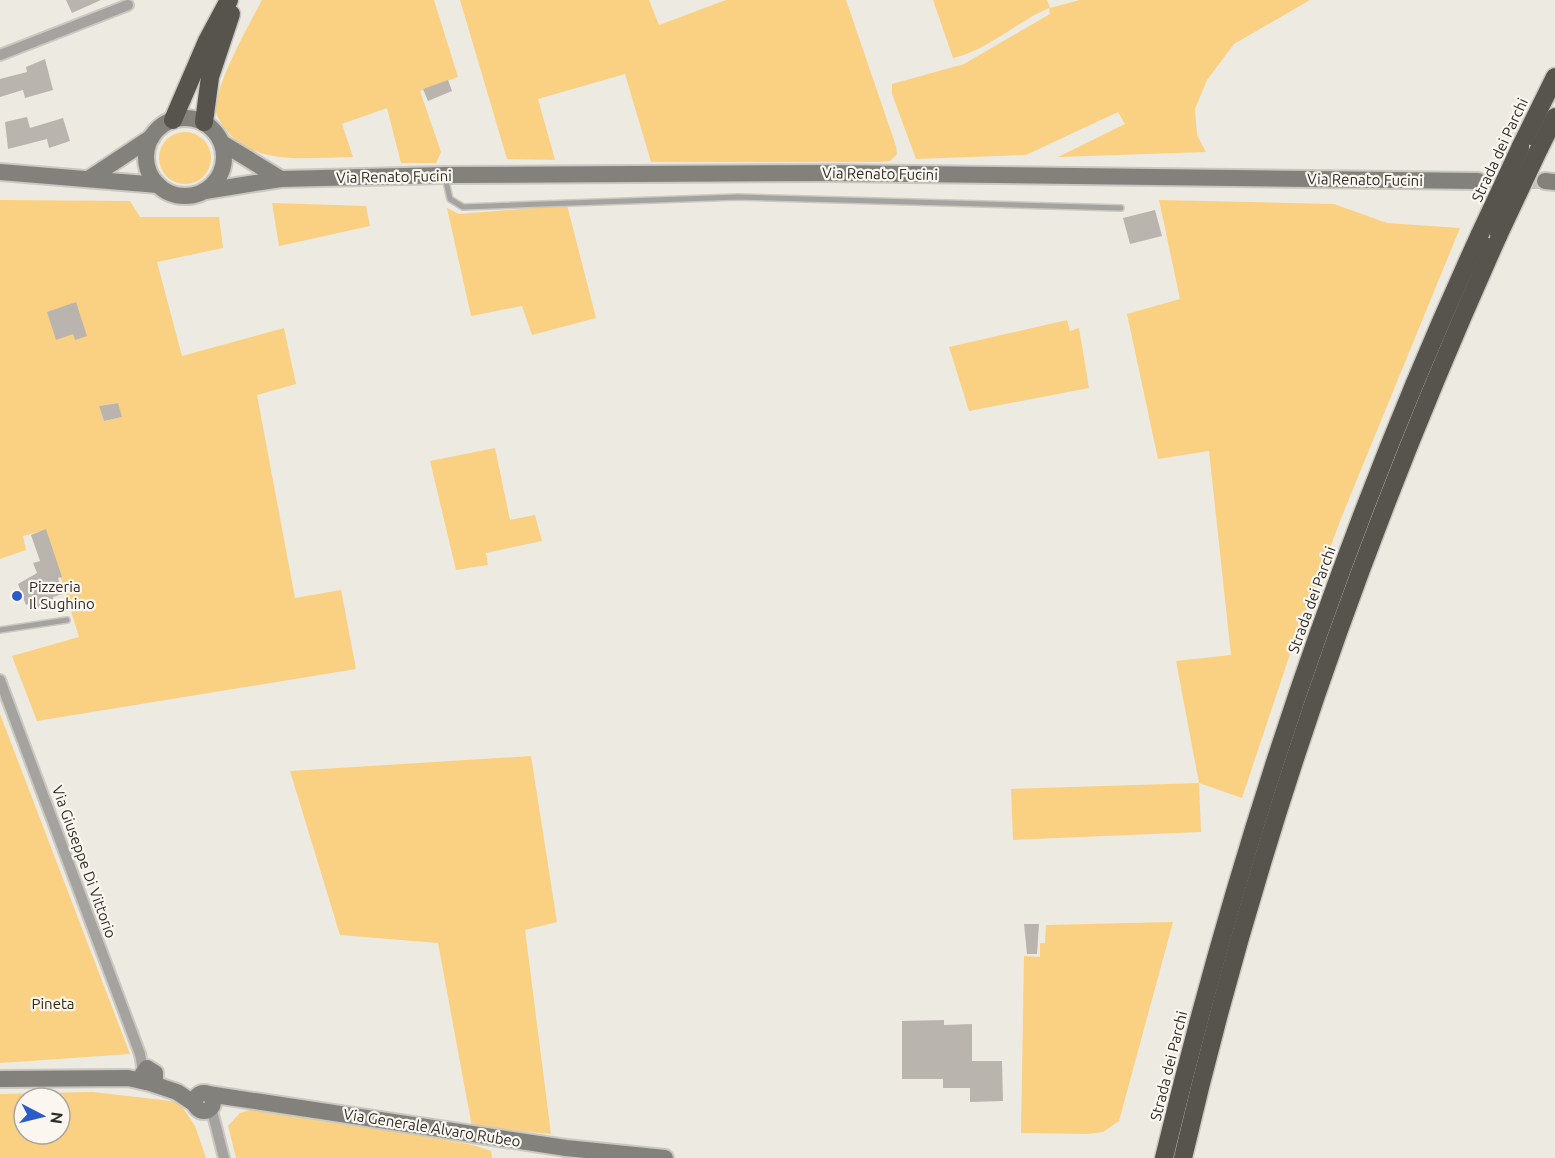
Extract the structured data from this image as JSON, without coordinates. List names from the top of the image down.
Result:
{
  "streets": {
    "highway": ["Strada dei Parchi"],
    "street": ["Via Renato Fucini", "Via Giuseppe Di Vittorio", "Via Generale Alvaro Rubeo"]
  },
  "parks": ["Pineta"],
  "places": ["Pizzeria Il Sughino"],
  "north": "right"
}
